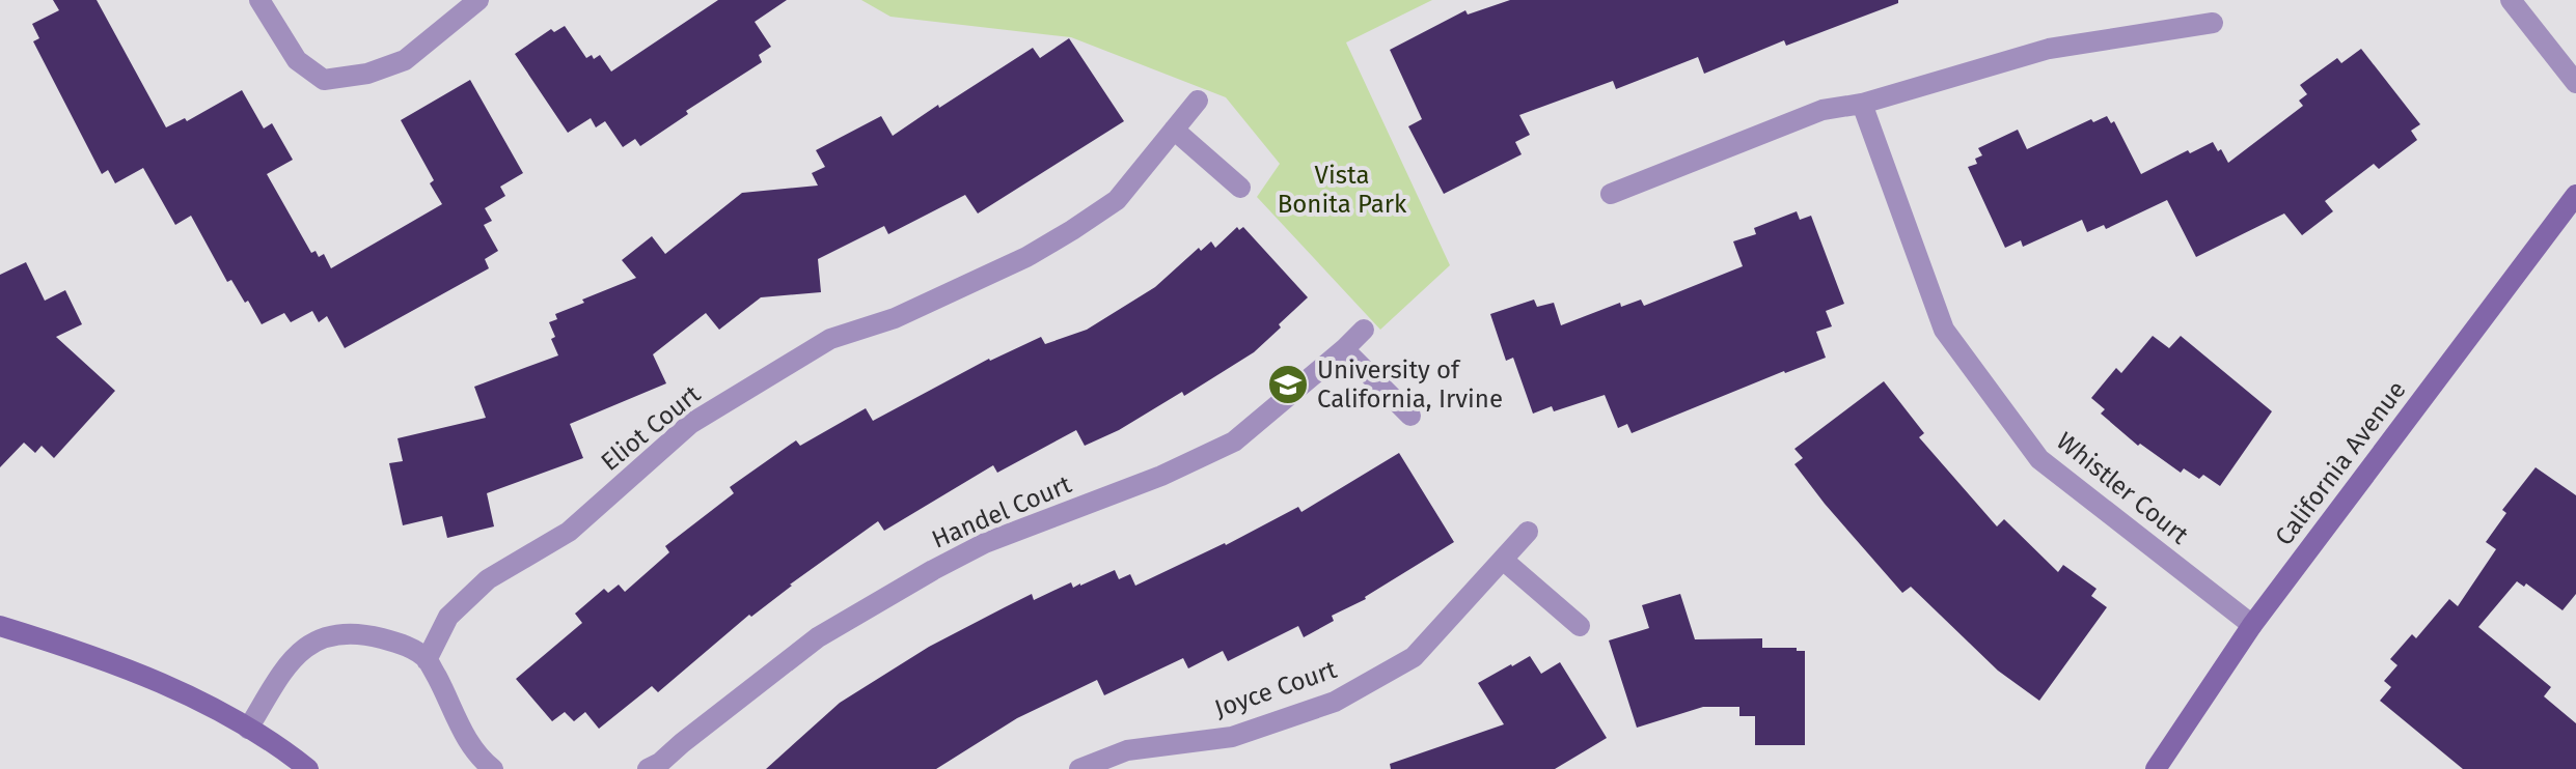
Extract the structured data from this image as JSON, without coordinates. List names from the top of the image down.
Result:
{
  "streets": {
    "street": [
      "Eliot Court",
      "California Avenue",
      "Whistler Court",
      "Handel Court",
      "Joyce Court"
    ]
  },
  "crossings": [
    ["California Avenue", "Whistler Court"]
  ],
  "parks": ["Vista Bonita Park"],
  "places": {
    "school or university": ["University of California, Irvine"]
  }
}
